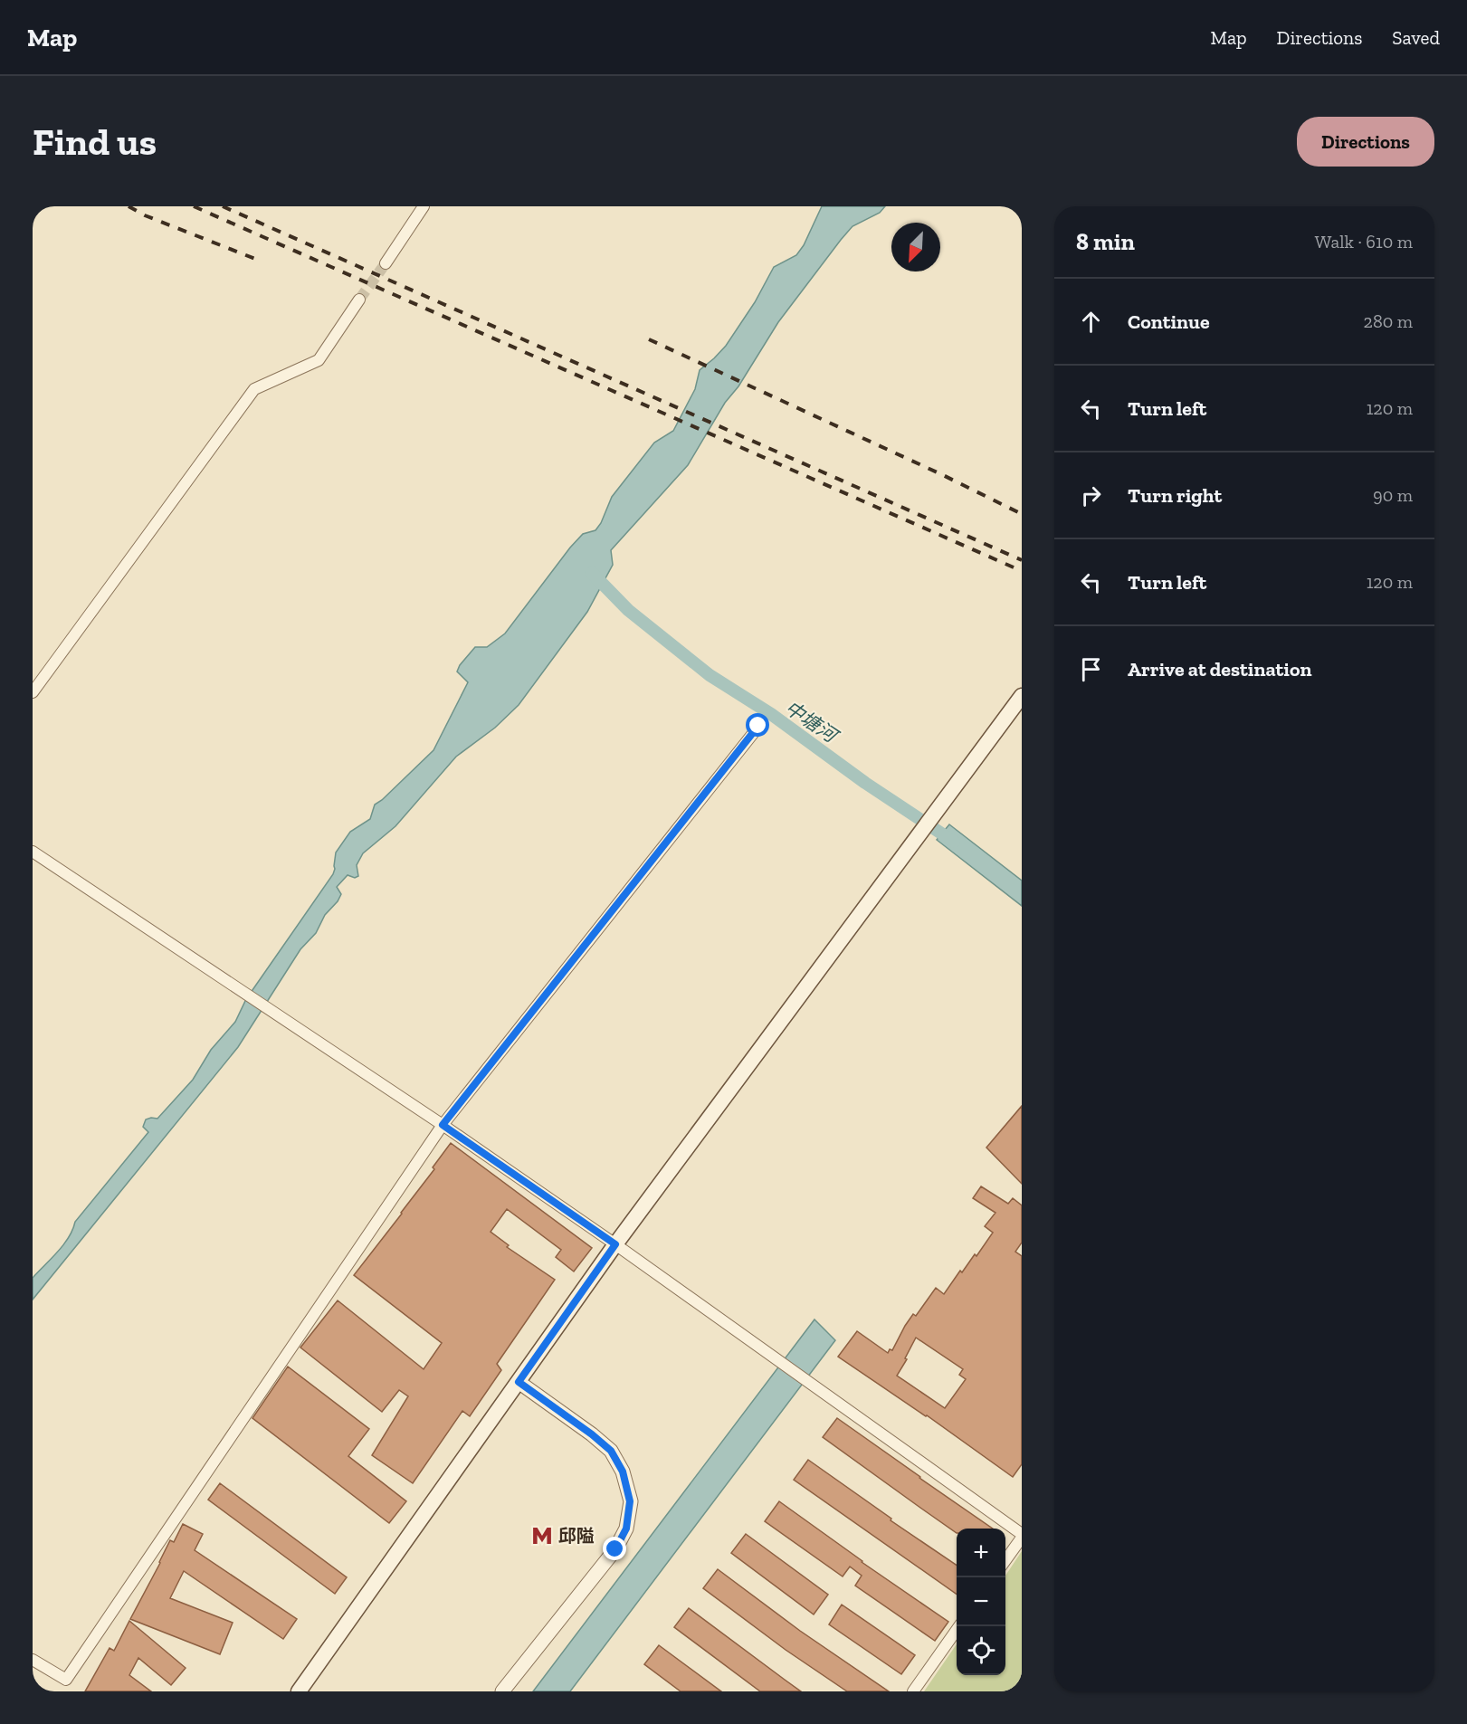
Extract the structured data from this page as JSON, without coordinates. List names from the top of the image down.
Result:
{
  "water": ["中塘河"],
  "places": {
    "metro station": ["邱隘"]
  },
  "north": "bottom left",
  "page": {
    "header": "Map",
    "nav": ["Map", "Directions", "Saved"],
    "buttons": "Directions",
    "title": "Find us",
    "heading": ["8 min", "Walk · 610 m"],
    "list": [
      ["Continue", "280 m"],
      ["Turn left", "120 m"],
      ["Turn right", "90 m"],
      ["Turn left", "120 m"],
      "Arrive at destination"
    ],
    "map_buttons": ["+", "−"]
  }
}
